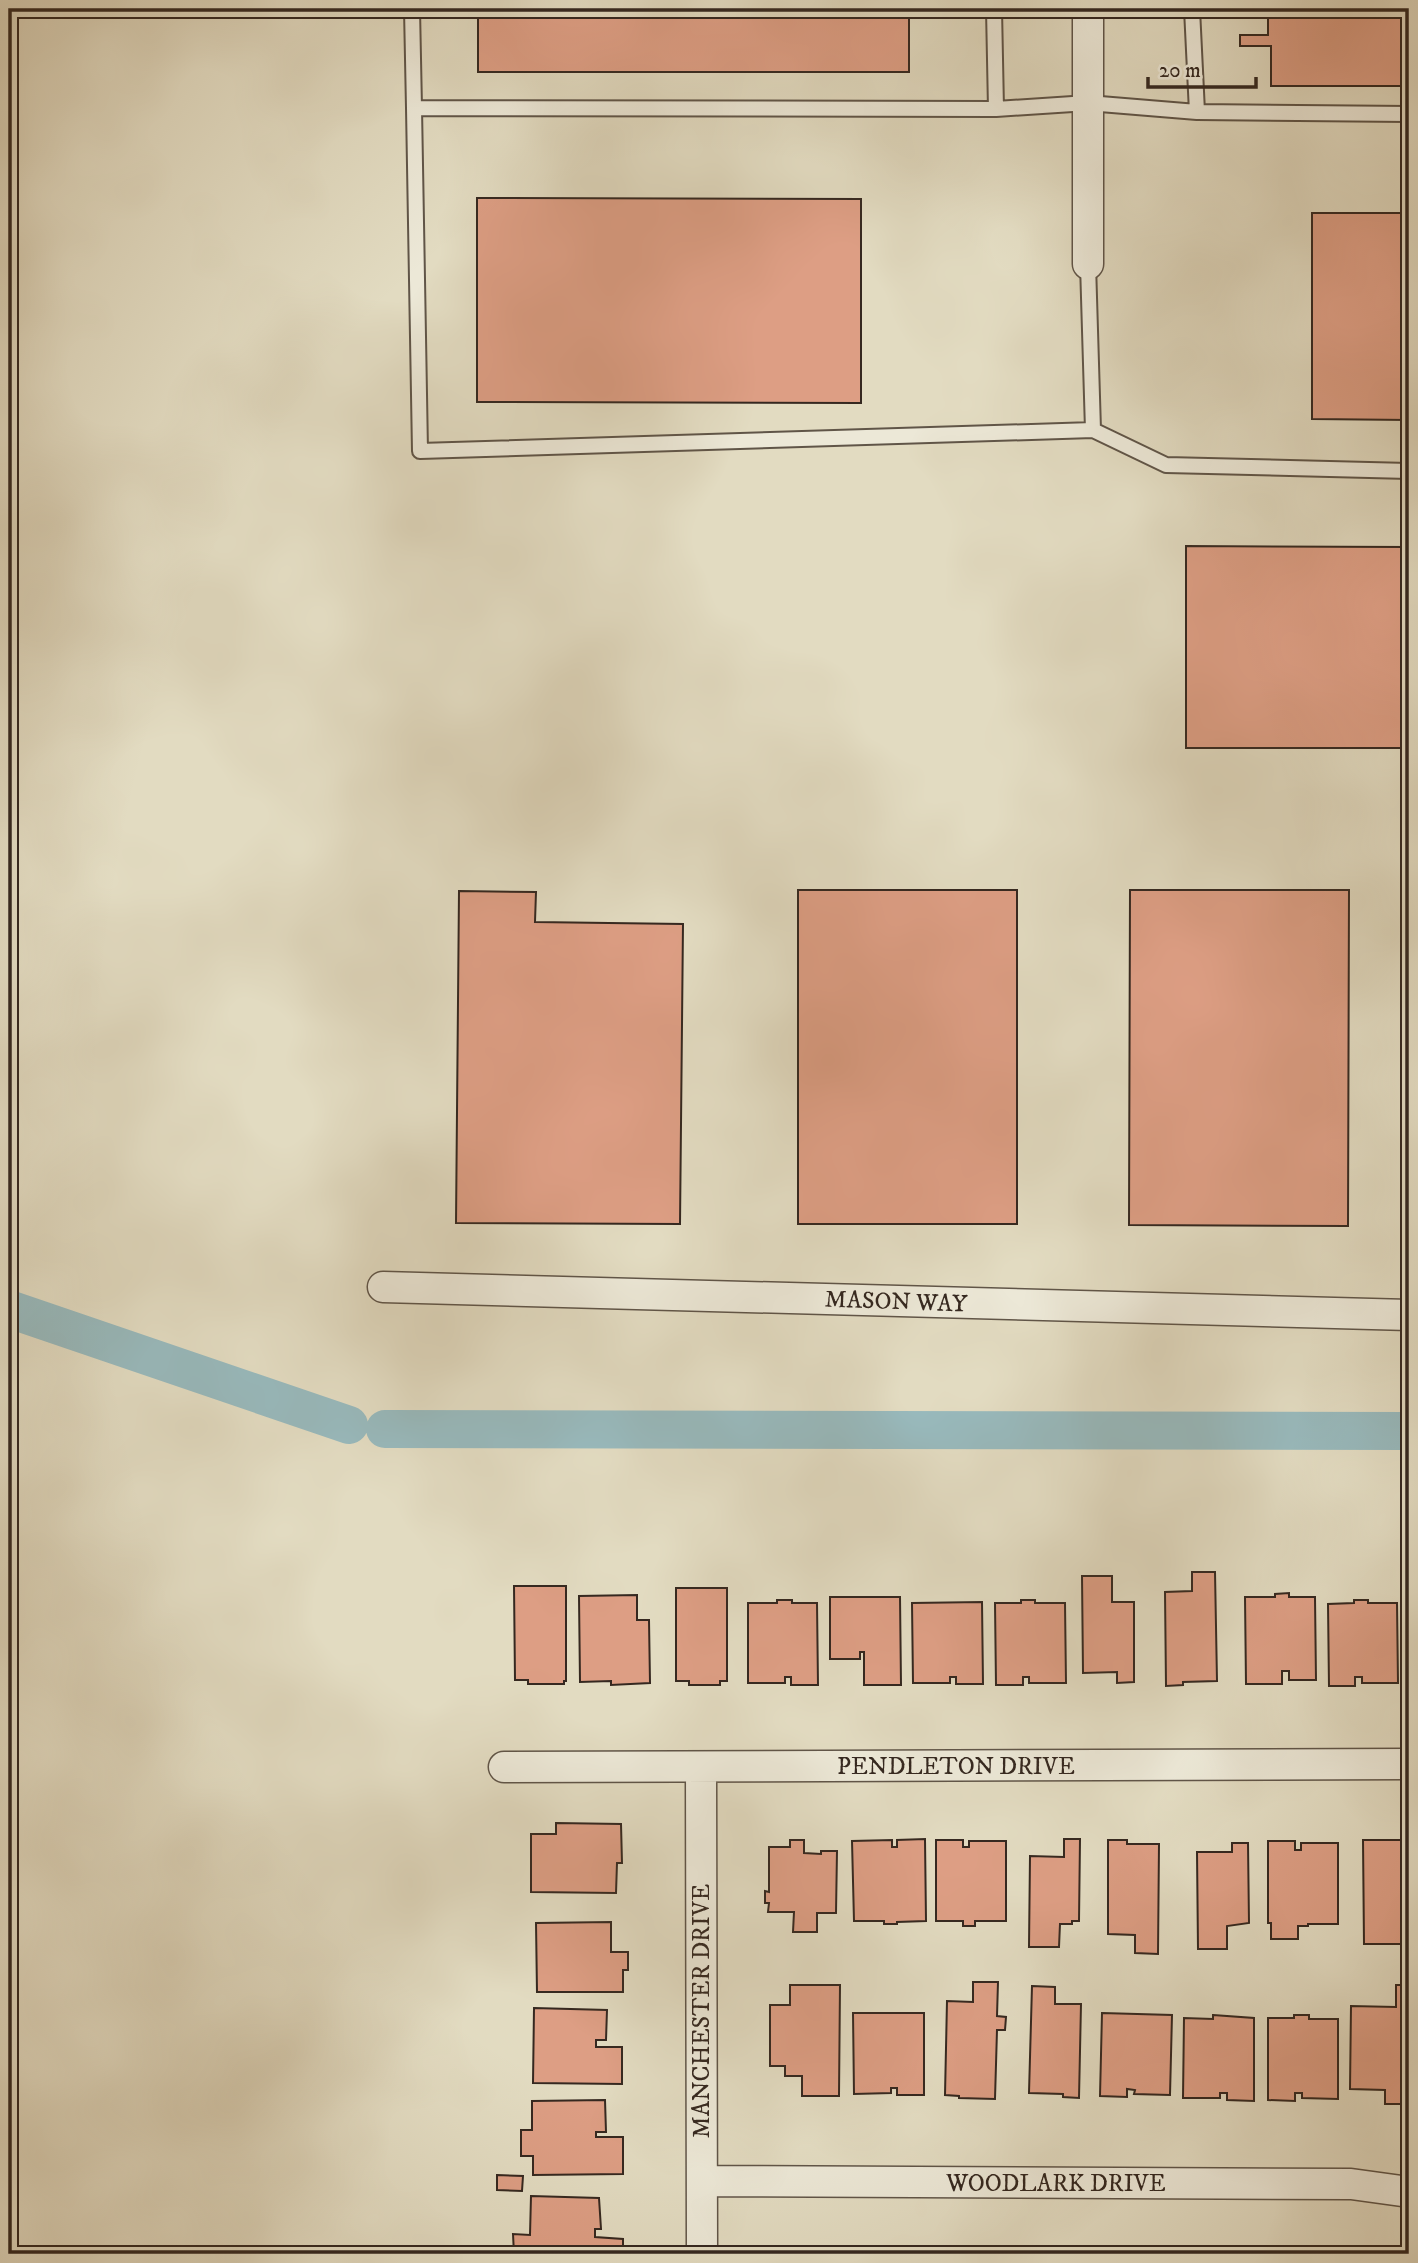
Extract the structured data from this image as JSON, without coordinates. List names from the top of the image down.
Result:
{
  "streets": {
    "street": [
      "MASON WAY",
      "PENDLETON DRIVE",
      "MANCHESTER DRIVE",
      "WOODLARK DRIVE"
    ]
  },
  "crossings": [
    ["PENDLETON DRIVE", "MANCHESTER DRIVE"],
    ["MANCHESTER DRIVE", "WOODLARK DRIVE"]
  ],
  "scale_bar": "20 m"
}
